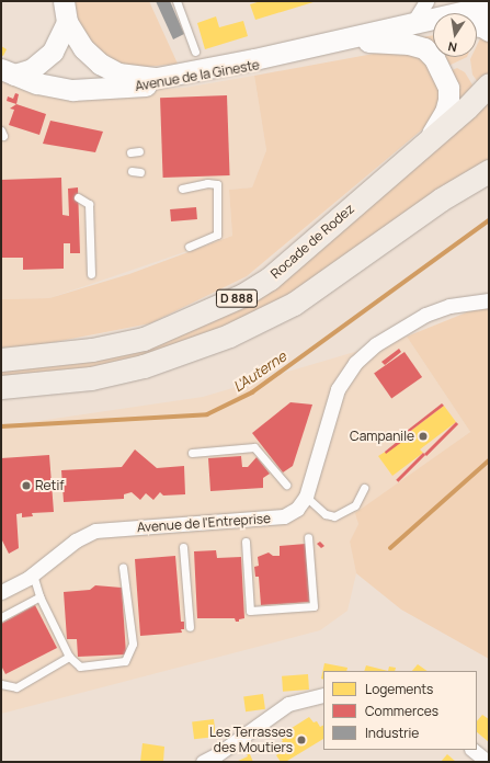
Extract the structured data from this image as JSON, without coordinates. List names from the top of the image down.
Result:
{
  "streets": {
    "main road": ["Avenue de la Gineste", "Rocade de Rodez", "D 888"],
    "street": ["Avenue de l'Entreprise"]
  },
  "crossings": [
    ["Avenue de la Gineste", "Rocade de Rodez"]
  ],
  "water": ["L'Auterne"],
  "places": ["Campanile", "Retif", "Les Terrasses des Moutiers"],
  "legend": ["Logements", "Commerces", "Industrie"],
  "north": "bottom"
}
